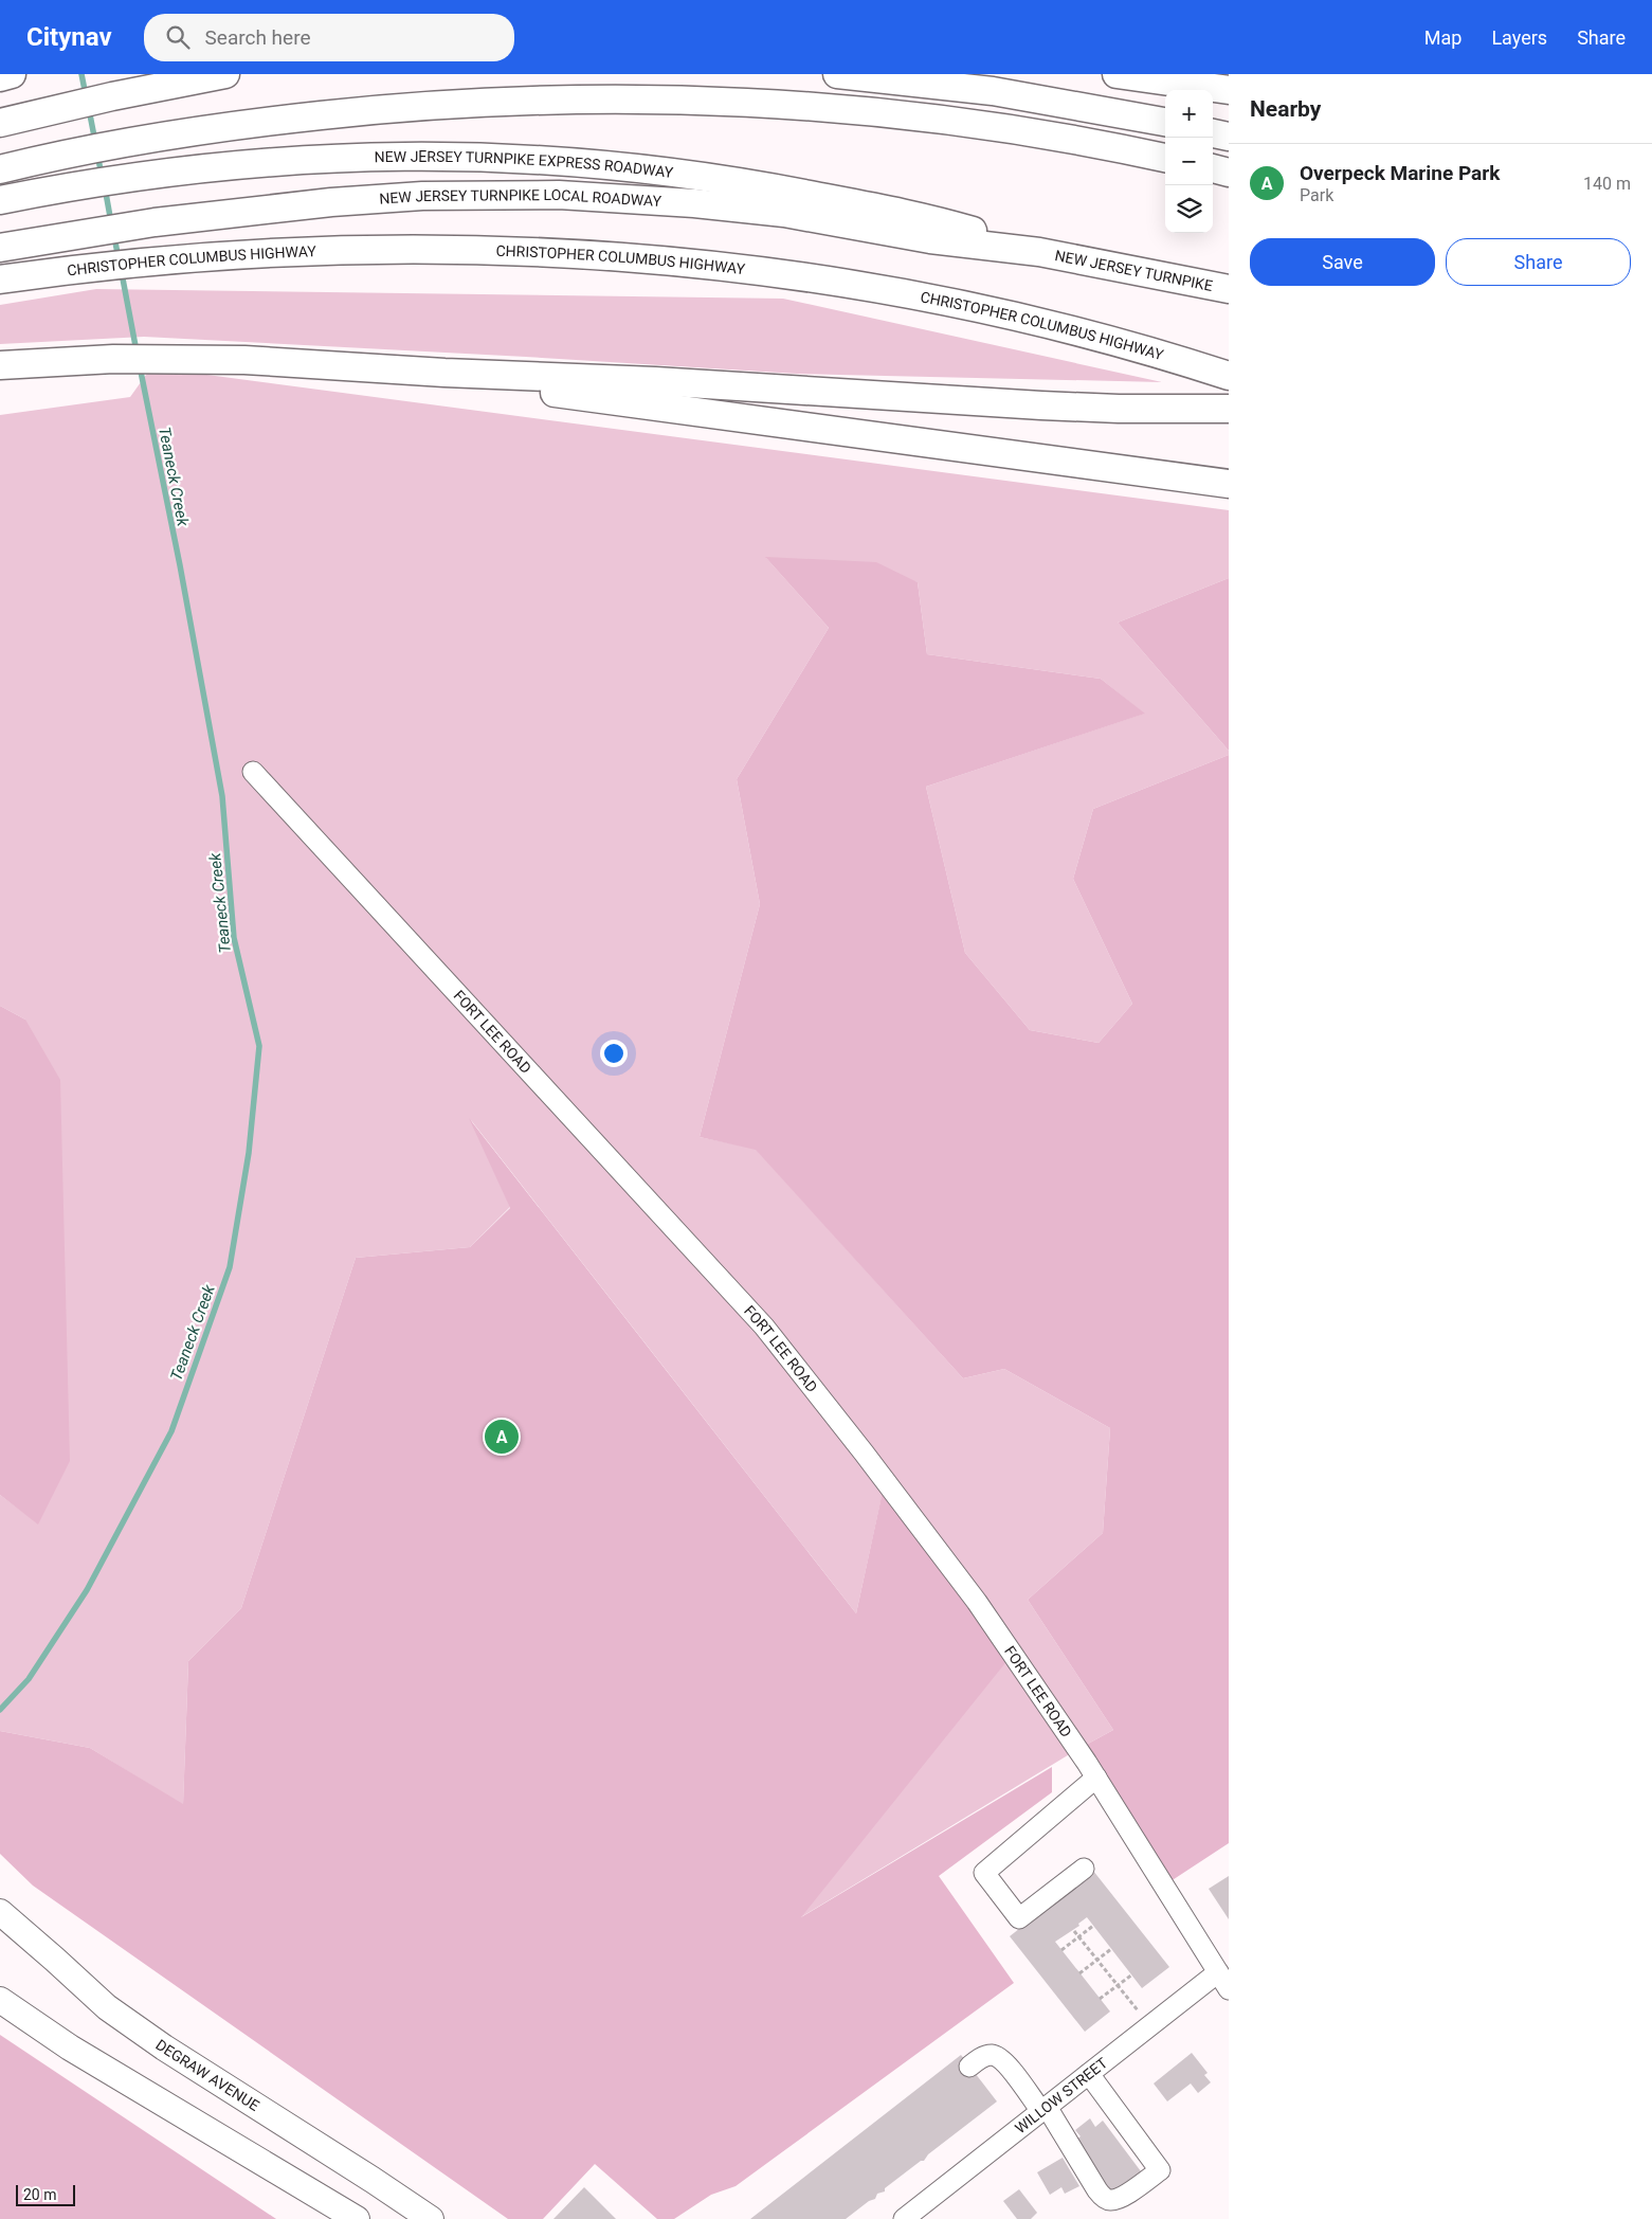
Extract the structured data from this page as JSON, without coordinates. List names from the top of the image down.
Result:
{
  "streets": {
    "highway": [
      "NEW JERSEY TURNPIKE EXPRESS ROADWAY",
      "NEW JERSEY TURNPIKE LOCAL ROADWAY",
      "CHRISTOPHER COLUMBUS HIGHWAY",
      "NEW JERSEY TURNPIKE"
    ],
    "main road": ["DEGRAW AVENUE"],
    "street": ["FORT LEE ROAD", "WILLOW STREET"]
  },
  "crossings": [
    ["NEW JERSEY TURNPIKE EXPRESS ROADWAY", "NEW JERSEY TURNPIKE LOCAL ROADWAY"],
    ["NEW JERSEY TURNPIKE EXPRESS ROADWAY", "NEW JERSEY TURNPIKE"],
    ["NEW JERSEY TURNPIKE LOCAL ROADWAY", "NEW JERSEY TURNPIKE"],
    ["FORT LEE ROAD", "WILLOW STREET"]
  ],
  "water": ["Teaneck Creek"],
  "scale_bar": "20 m",
  "page": {
    "header": "Citynav",
    "search": "Search here",
    "nav": ["Map", "Layers", "Share"],
    "heading": "Nearby",
    "map_buttons": ["+", "−"],
    "list": [
      {
        "mark": "A",
        "name": "Overpeck Marine Park",
        "note": "Park",
        "value": "140 m"
      }
    ],
    "buttons": ["Save", "Share"],
    "pins": "A",
    "scale": "20 m"
  }
}
